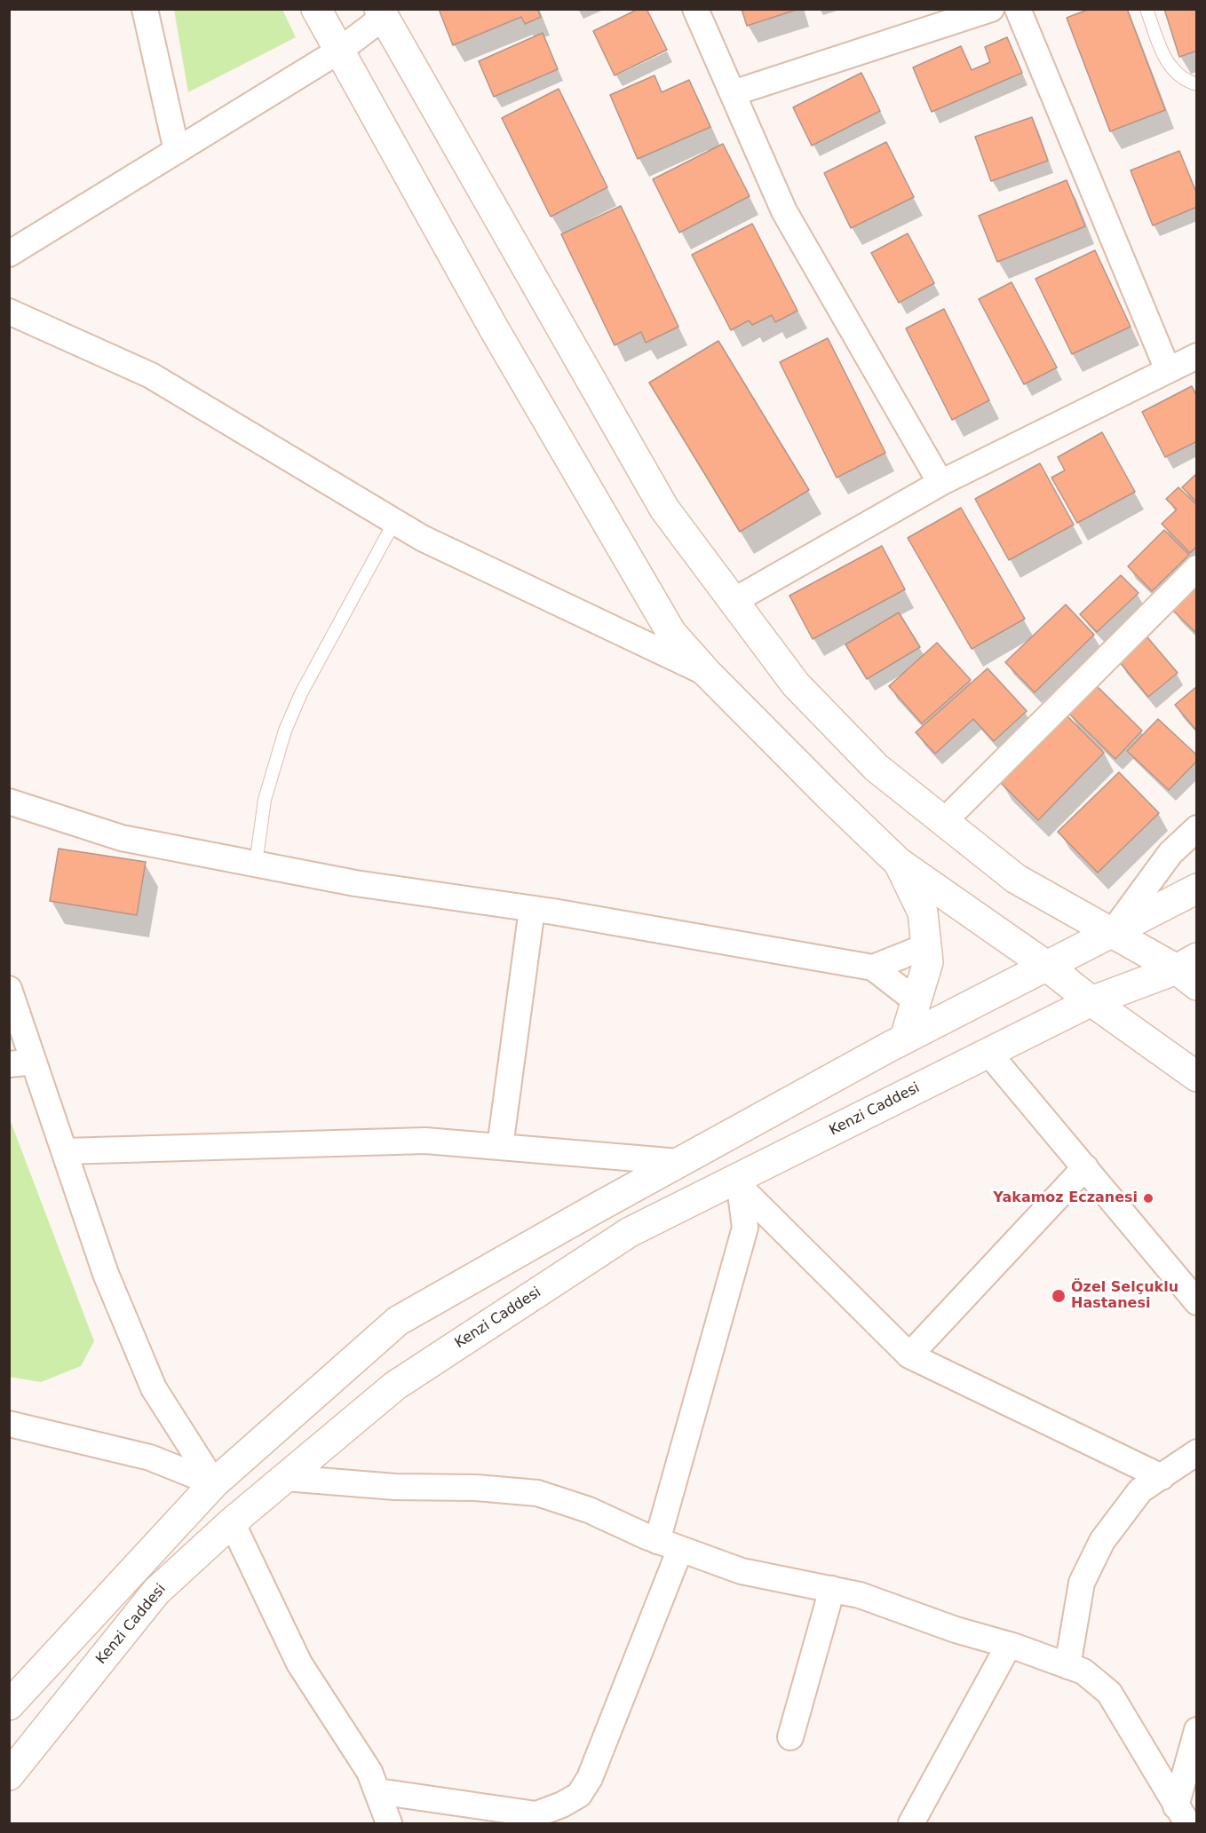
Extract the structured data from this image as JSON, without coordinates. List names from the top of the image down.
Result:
{
  "streets": {
    "main road": ["Kenzi Caddesi"]
  },
  "places": ["Yakamoz Eczanesi", "Özel Selçuklu Hastanesi"]
}
